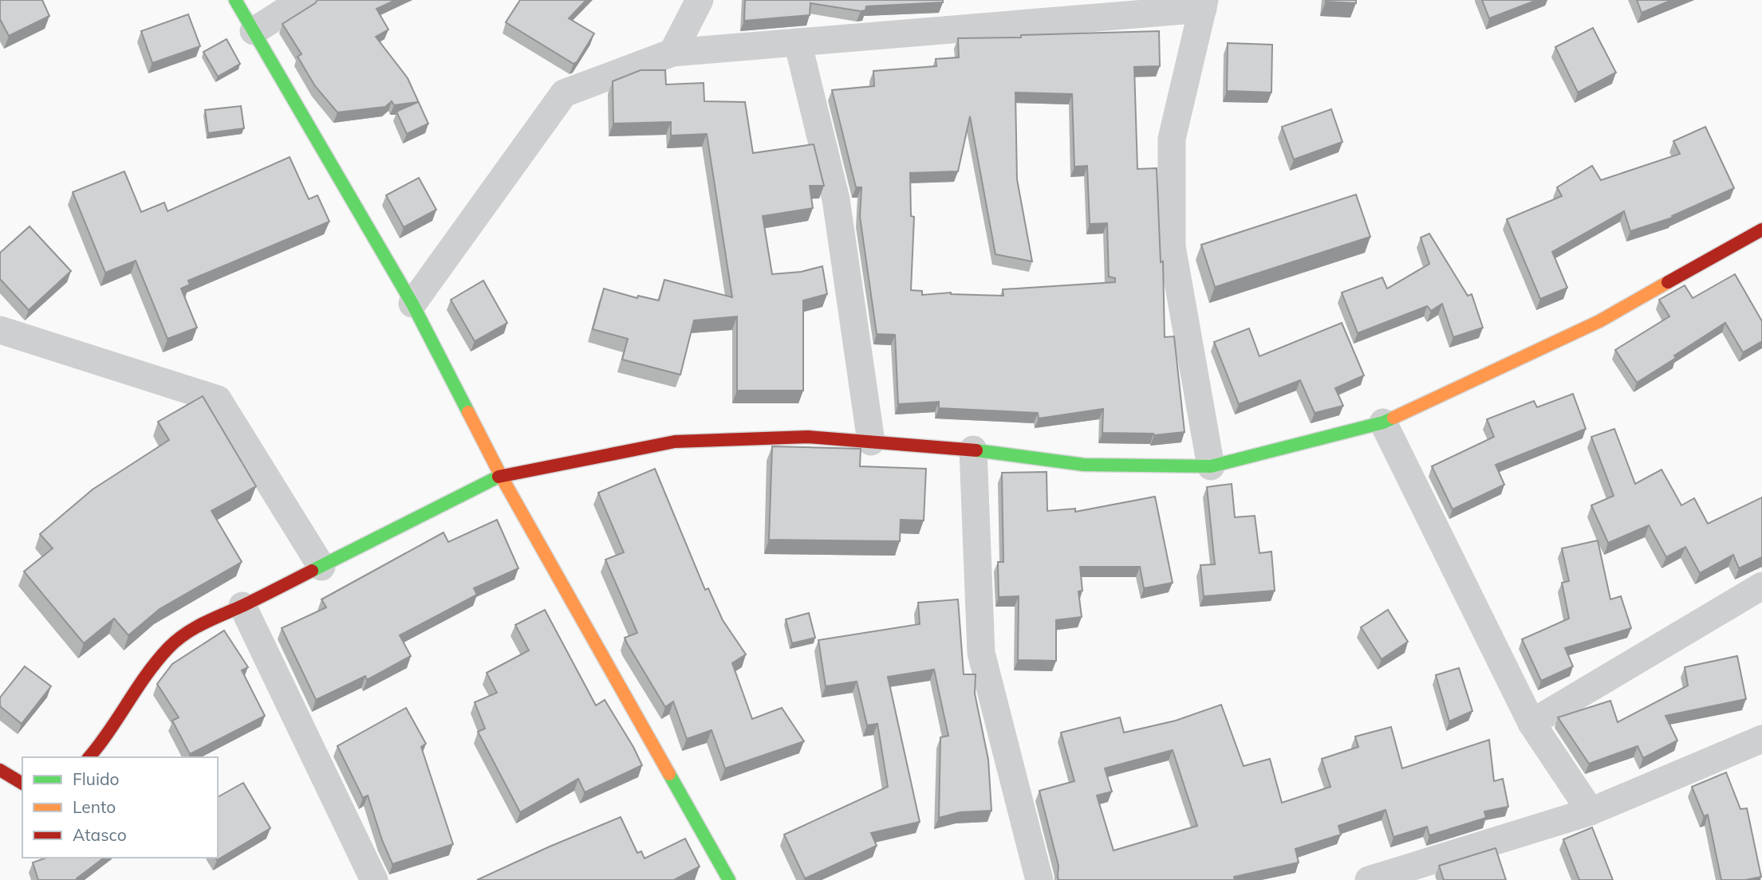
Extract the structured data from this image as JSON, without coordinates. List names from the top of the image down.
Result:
{
  "legend": ["Fluido", "Lento", "Atasco"]
}
